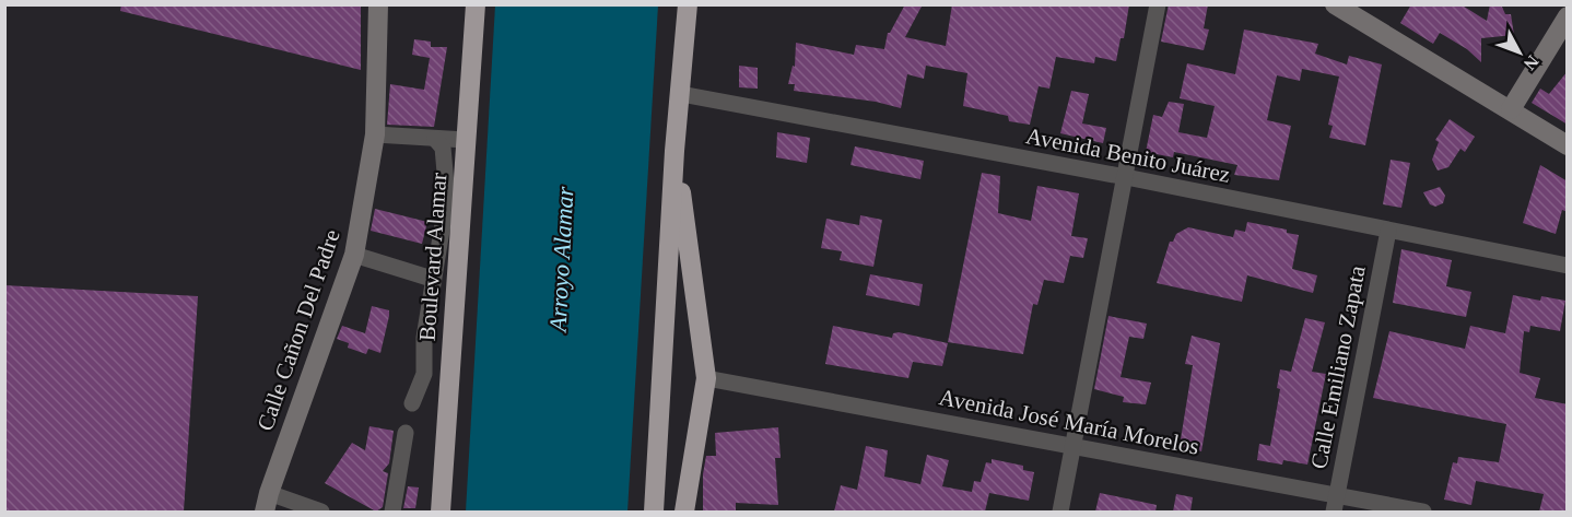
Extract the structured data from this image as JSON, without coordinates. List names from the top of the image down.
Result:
{
  "streets": {
    "highway": ["Boulevard Alamar"],
    "street": [
      "Avenida Benito Juárez",
      "Calle Cañon Del Padre",
      "Calle Emiliano Zapata",
      "Avenida José María Morelos"
    ]
  },
  "crossings": [
    ["Avenida Benito Juárez", "Calle Emiliano Zapata"],
    ["Calle Emiliano Zapata", "Avenida José María Morelos"]
  ],
  "water": ["Arroyo Alamar"],
  "north": "bottom right"
}
